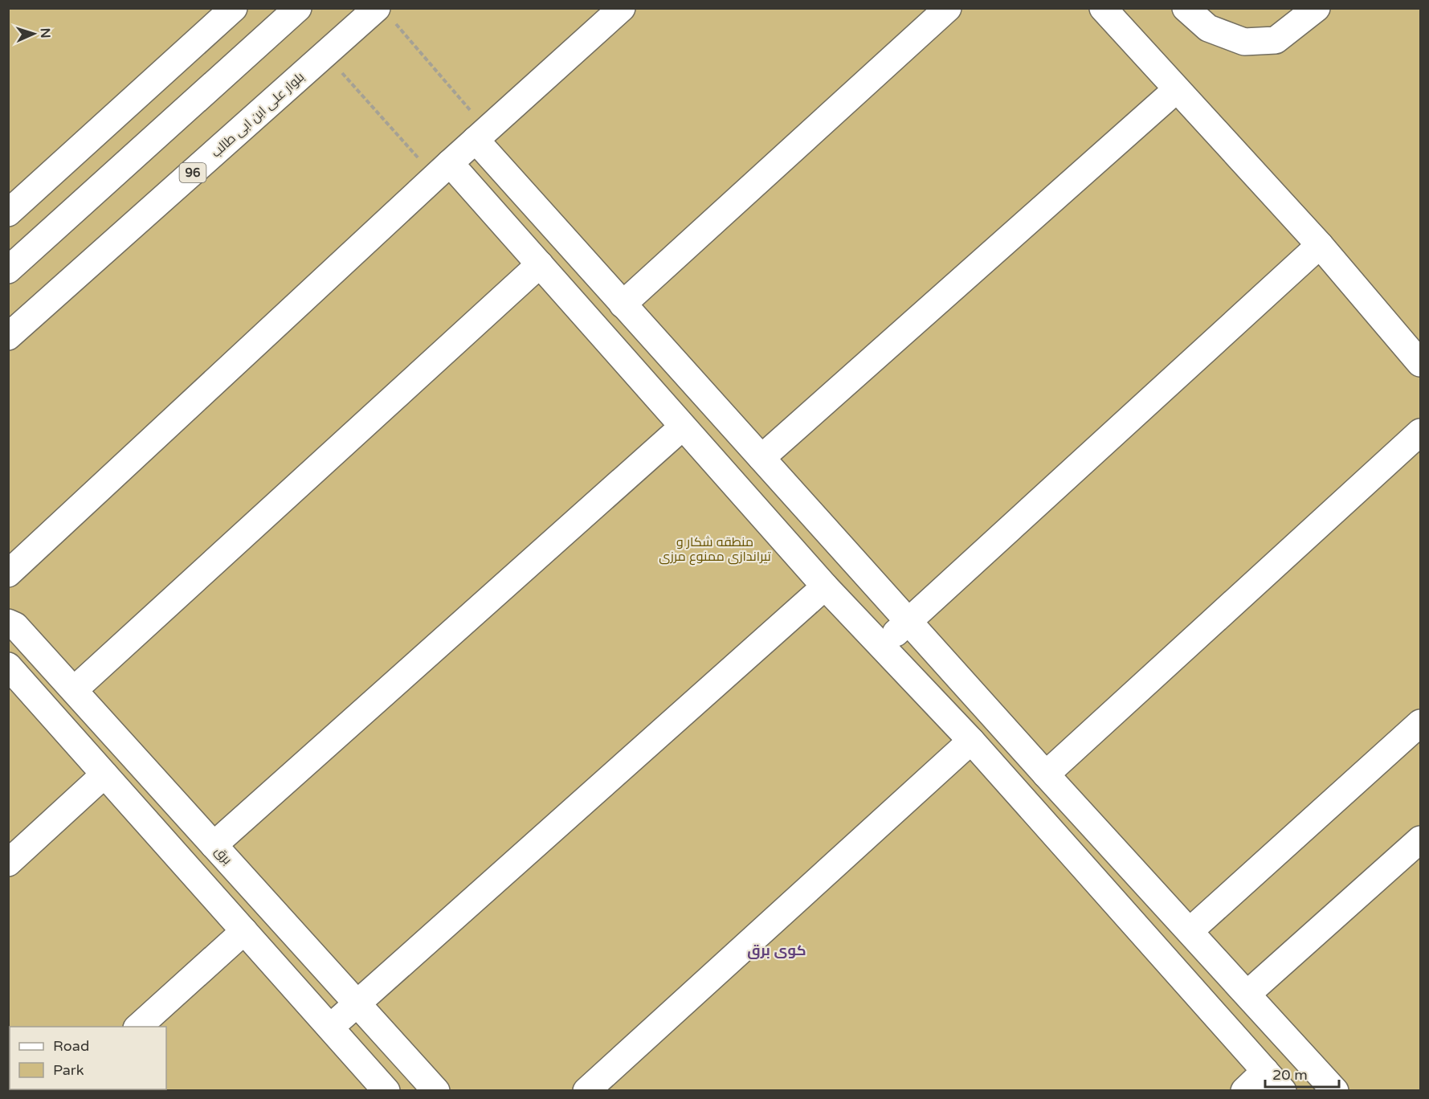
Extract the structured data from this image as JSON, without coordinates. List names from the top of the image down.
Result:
{
  "streets": {
    "street": ["بلوار علی ابن ابی طالب", "96", "برق"]
  },
  "districts": ["کوی برق"],
  "parks": ["منطقه شکار و تیراندازی ممنوع مرزی"],
  "legend": ["Road", "Park"],
  "scale_bar": "20 m",
  "north": "right"
}
